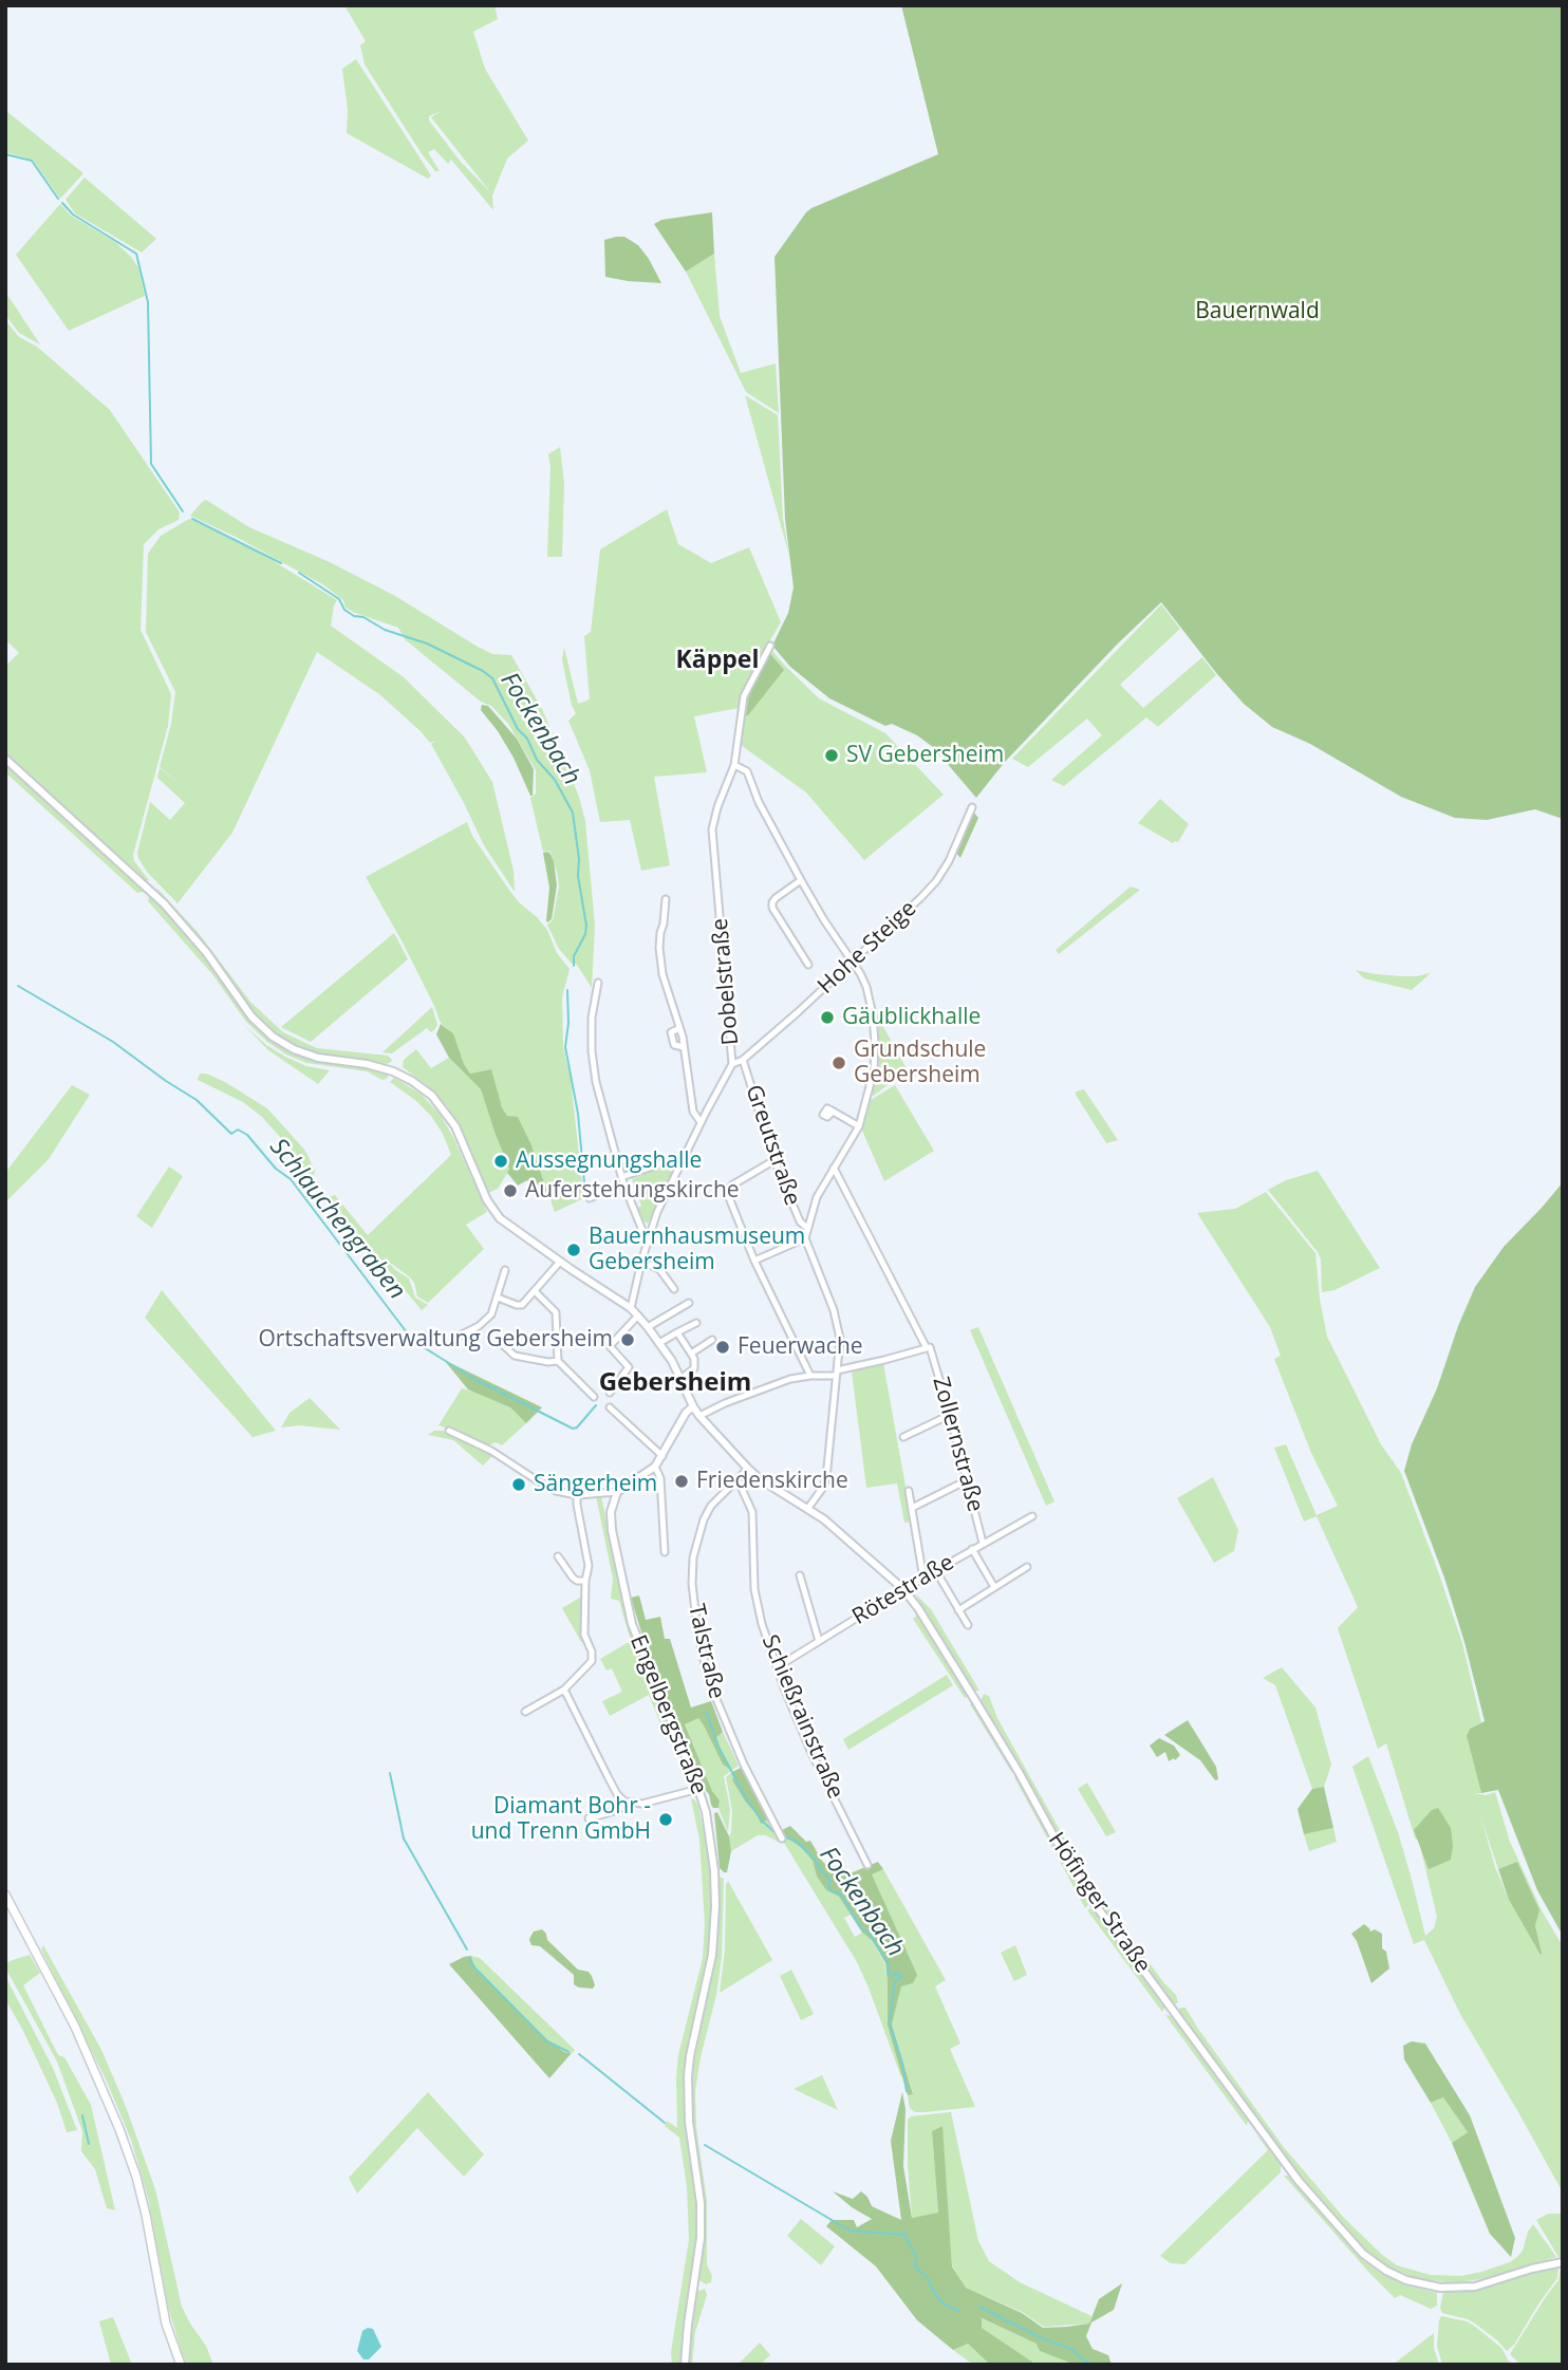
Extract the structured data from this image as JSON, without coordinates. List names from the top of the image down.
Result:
{
  "streets": {
    "street": [
      "Hohe Steige",
      "Dobelstraße",
      "Greutstraße",
      "Zollernstraße",
      "Rötestraße",
      "Talstraße",
      "Engelbergstraße",
      "Schießrainstraße",
      "Höfinger Straße"
    ]
  },
  "crossings": [
    ["Hohe Steige", "Dobelstraße"],
    ["Hohe Steige", "Greutstraße"],
    ["Dobelstraße", "Höfinger Straße"],
    ["Zollernstraße", "Rötestraße"],
    ["Rötestraße", "Schießrainstraße"],
    ["Rötestraße", "Höfinger Straße"],
    ["Talstraße", "Schießrainstraße"],
    ["Talstraße", "Höfinger Straße"]
  ],
  "districts": ["Käppel", "Gebersheim"],
  "water": ["Fockenbach", "Schlauchengraben"],
  "parks": ["Bauernwald"],
  "places": [
    "SV Gebersheim",
    "Gäublickhalle",
    "Grundschule Gebersheim",
    "Aussegnungshalle",
    "Auferstehungskirche",
    "Bauernhausmuseum Gebersheim",
    "Ortschaftsverwaltung Gebersheim",
    "Feuerwache",
    "Friedenskirche",
    "Sängerheim",
    "Diamant Bohr - und Trenn GmbH"
  ]
}
